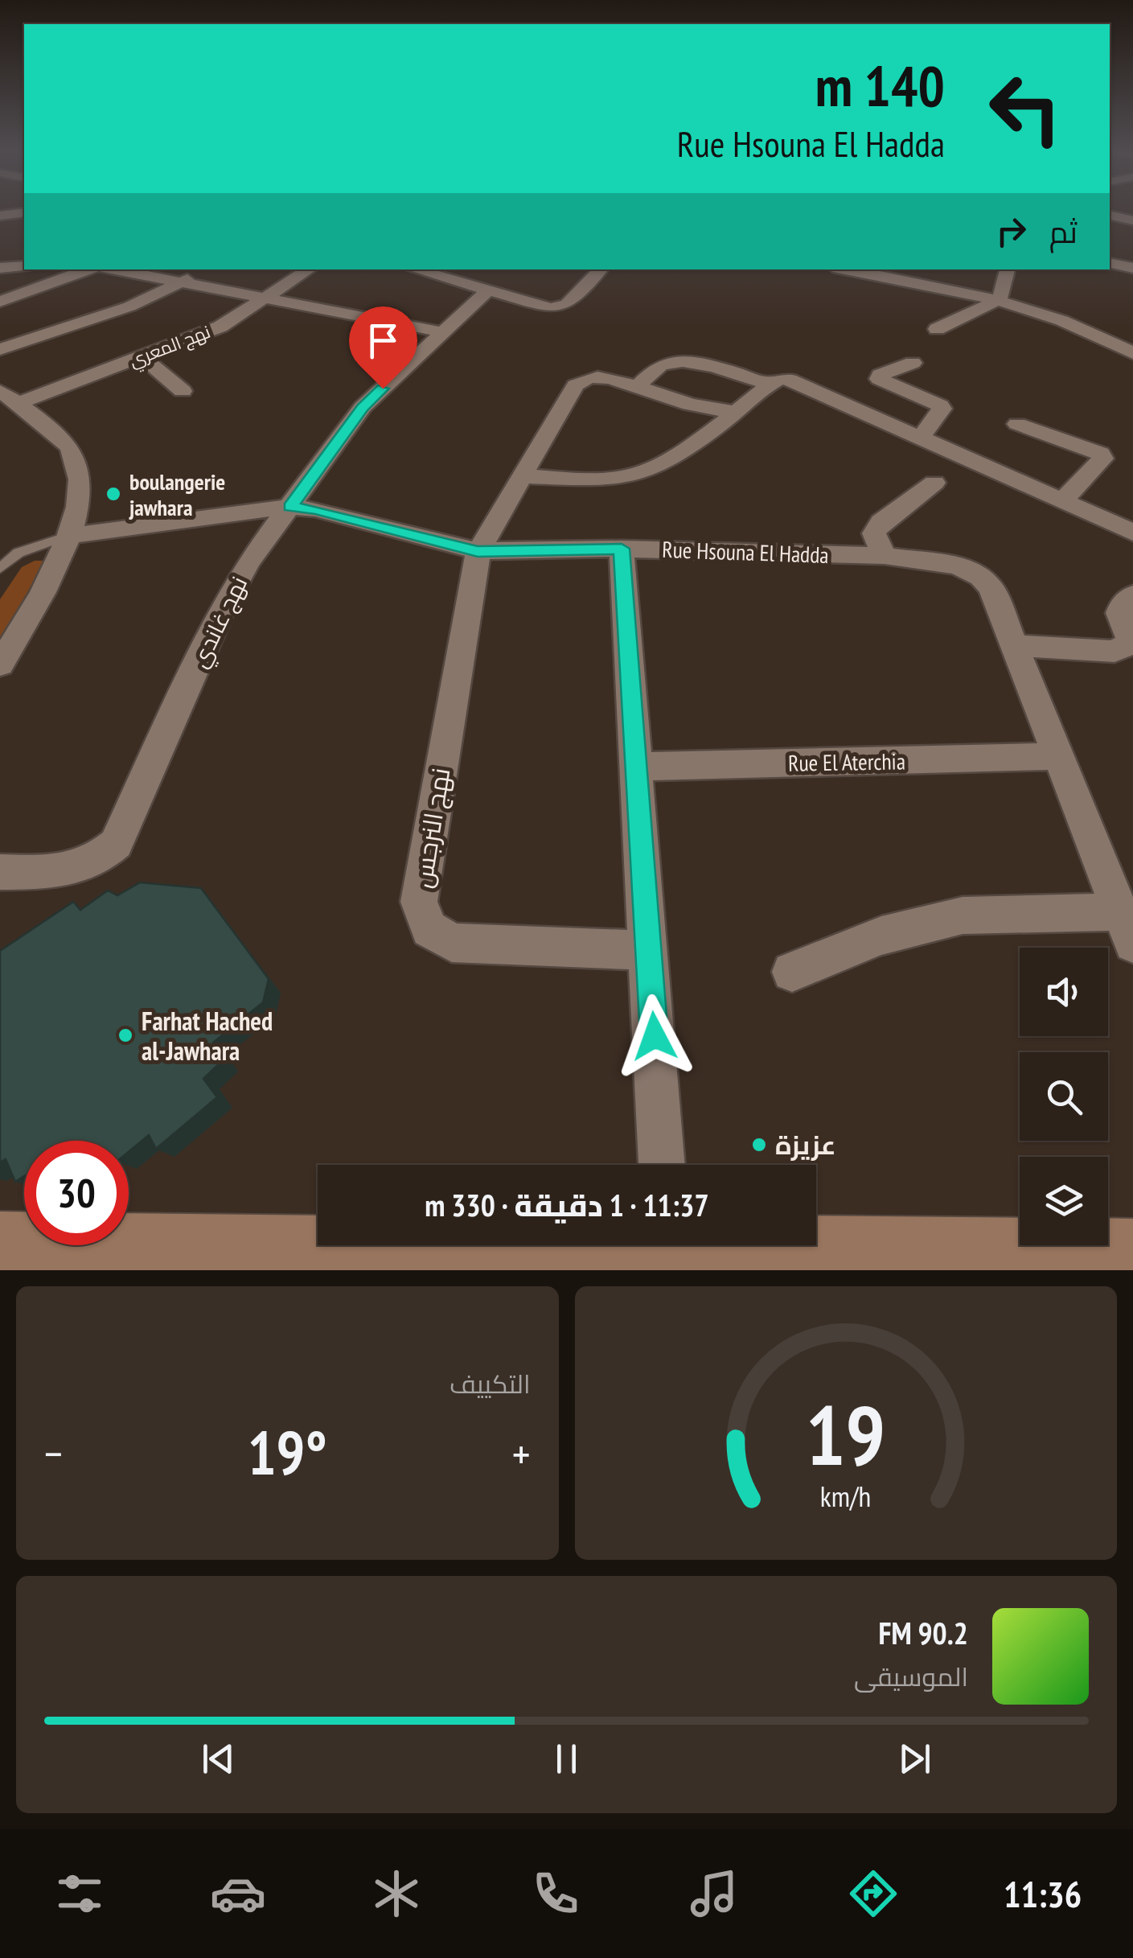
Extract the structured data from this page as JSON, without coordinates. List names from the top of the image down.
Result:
{
  "streets": {
    "street": [
      "نهج المعري",
      "Rue Hsouna El Hadda",
      "نهج غاندي",
      "Rue El Aterchia",
      "نهج النرجس"
    ]
  },
  "crossings": [
    ["Rue Hsouna El Hadda", "نهج غاندي"],
    ["Rue Hsouna El Hadda", "Rue El Aterchia"],
    ["Rue Hsouna El Hadda", "نهج النرجس"]
  ],
  "places": ["boulangerie jawhara", "Farhat Hached al-Jawhara", "عزيزة"],
  "page": {
    "turn": ["140 m", "Rue Hsouna El Hadda"],
    "then": "ثم",
    "limit": "30",
    "trip": "11:37 · 1 دقيقة · 330 m",
    "tile": "التكييف",
    "heat": ["−", "19°", "+"],
    "song": ["90.2 FM", "الموسيقى"],
    "tabs": "11:36",
    "gauge": ["19", "km/h"]
  }
}
